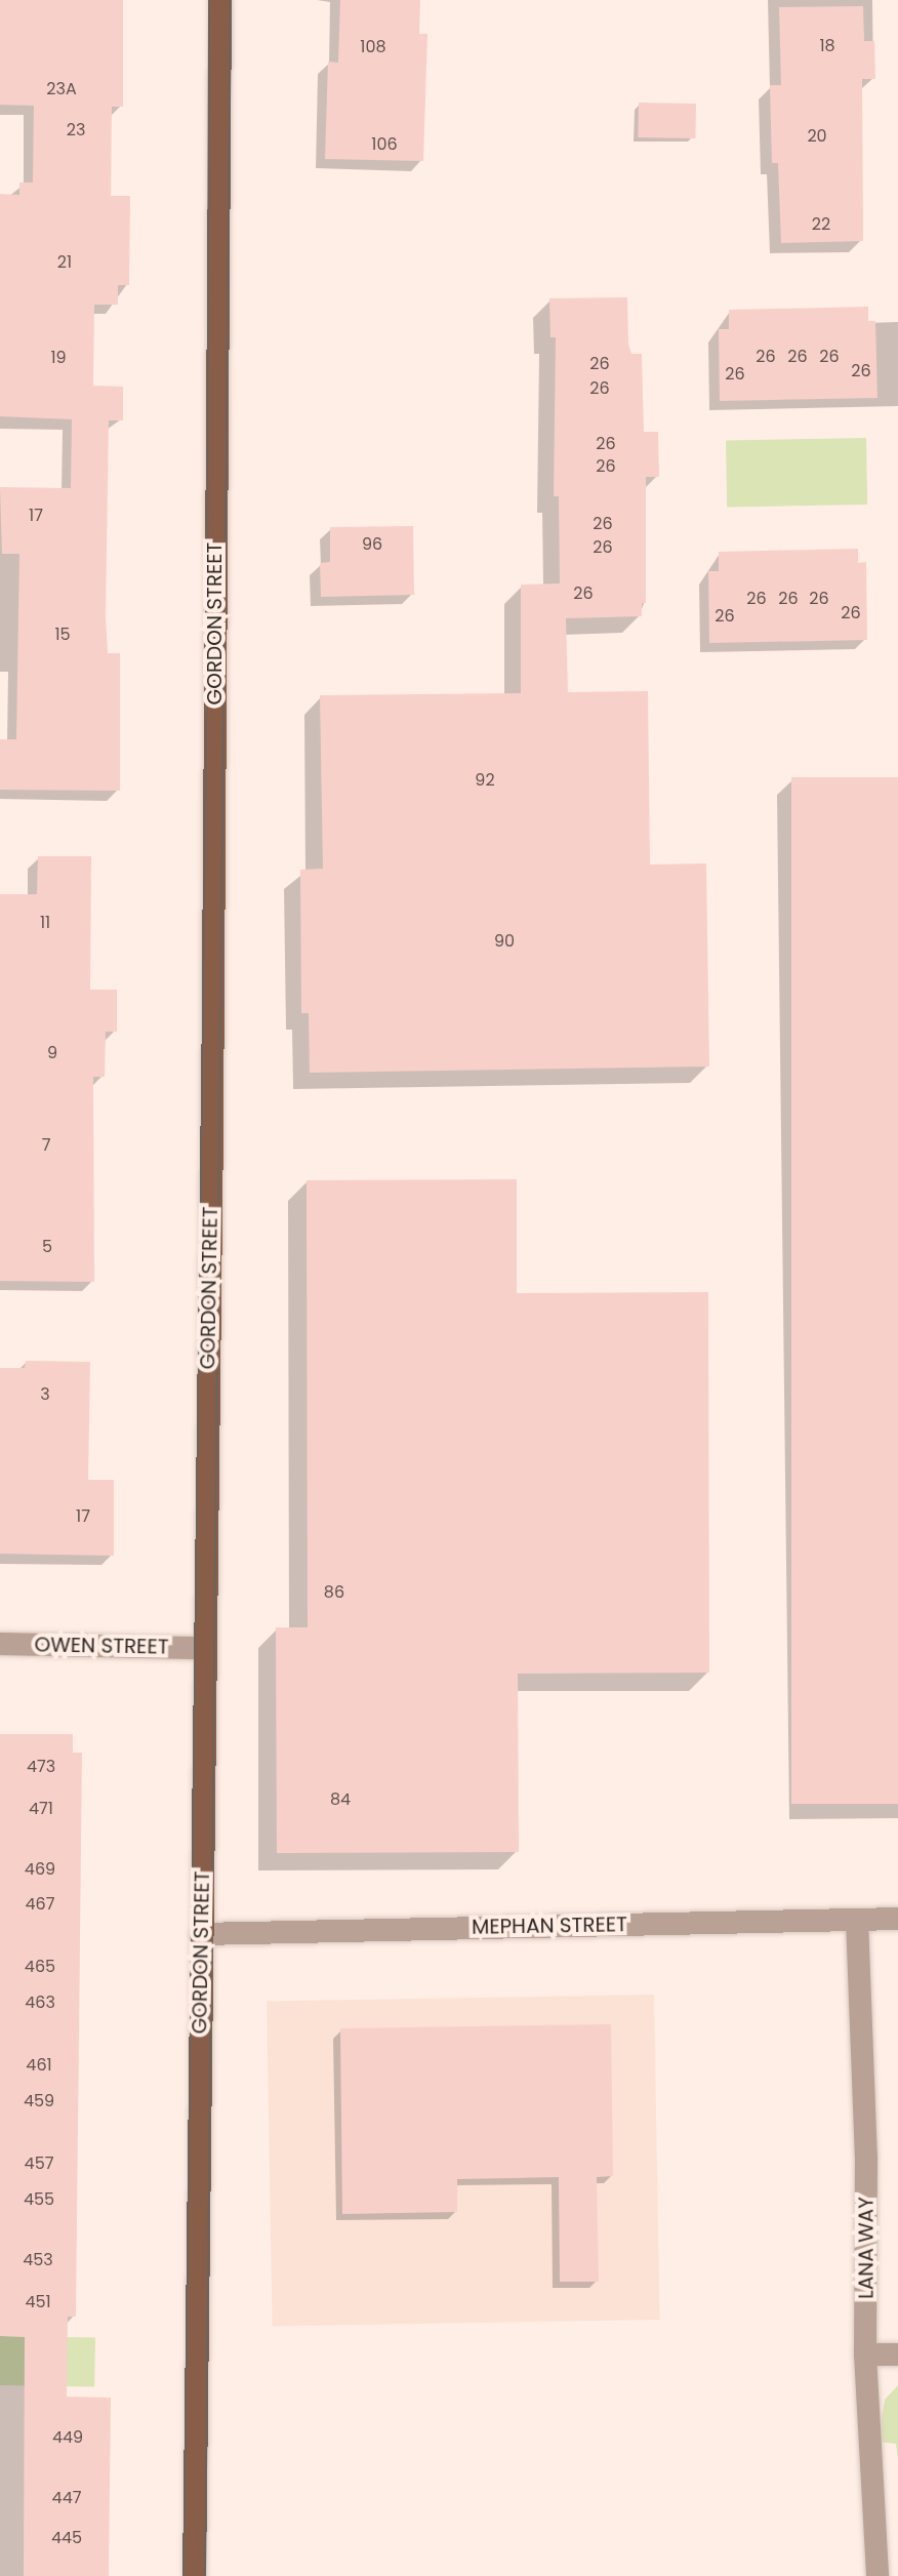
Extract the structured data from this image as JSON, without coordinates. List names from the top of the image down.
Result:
{
  "streets": {
    "main road": ["GORDON STREET"],
    "street": ["OWEN STREET", "MEPHAN STREET", "LANA WAY"]
  },
  "crossings": [
    ["GORDON STREET", "OWEN STREET"],
    ["GORDON STREET", "MEPHAN STREET"],
    ["MEPHAN STREET", "LANA WAY"]
  ],
  "house_numbers": [
    "18",
    "108",
    "23A",
    "23",
    "20",
    "106",
    "22",
    "21",
    "26",
    "26",
    "26",
    "19",
    "26",
    "26",
    "26",
    "26",
    "26",
    "26",
    "17",
    "26",
    "96",
    "26",
    "26",
    "26",
    "26",
    "26",
    "26",
    "26",
    "15",
    "92",
    "11",
    "90",
    "9",
    "7",
    "5",
    "3",
    "17",
    "86",
    "473",
    "84",
    "471",
    "469",
    "467",
    "465",
    "463",
    "461",
    "459",
    "457",
    "455",
    "453",
    "451",
    "449",
    "447",
    "445"
  ]
}
